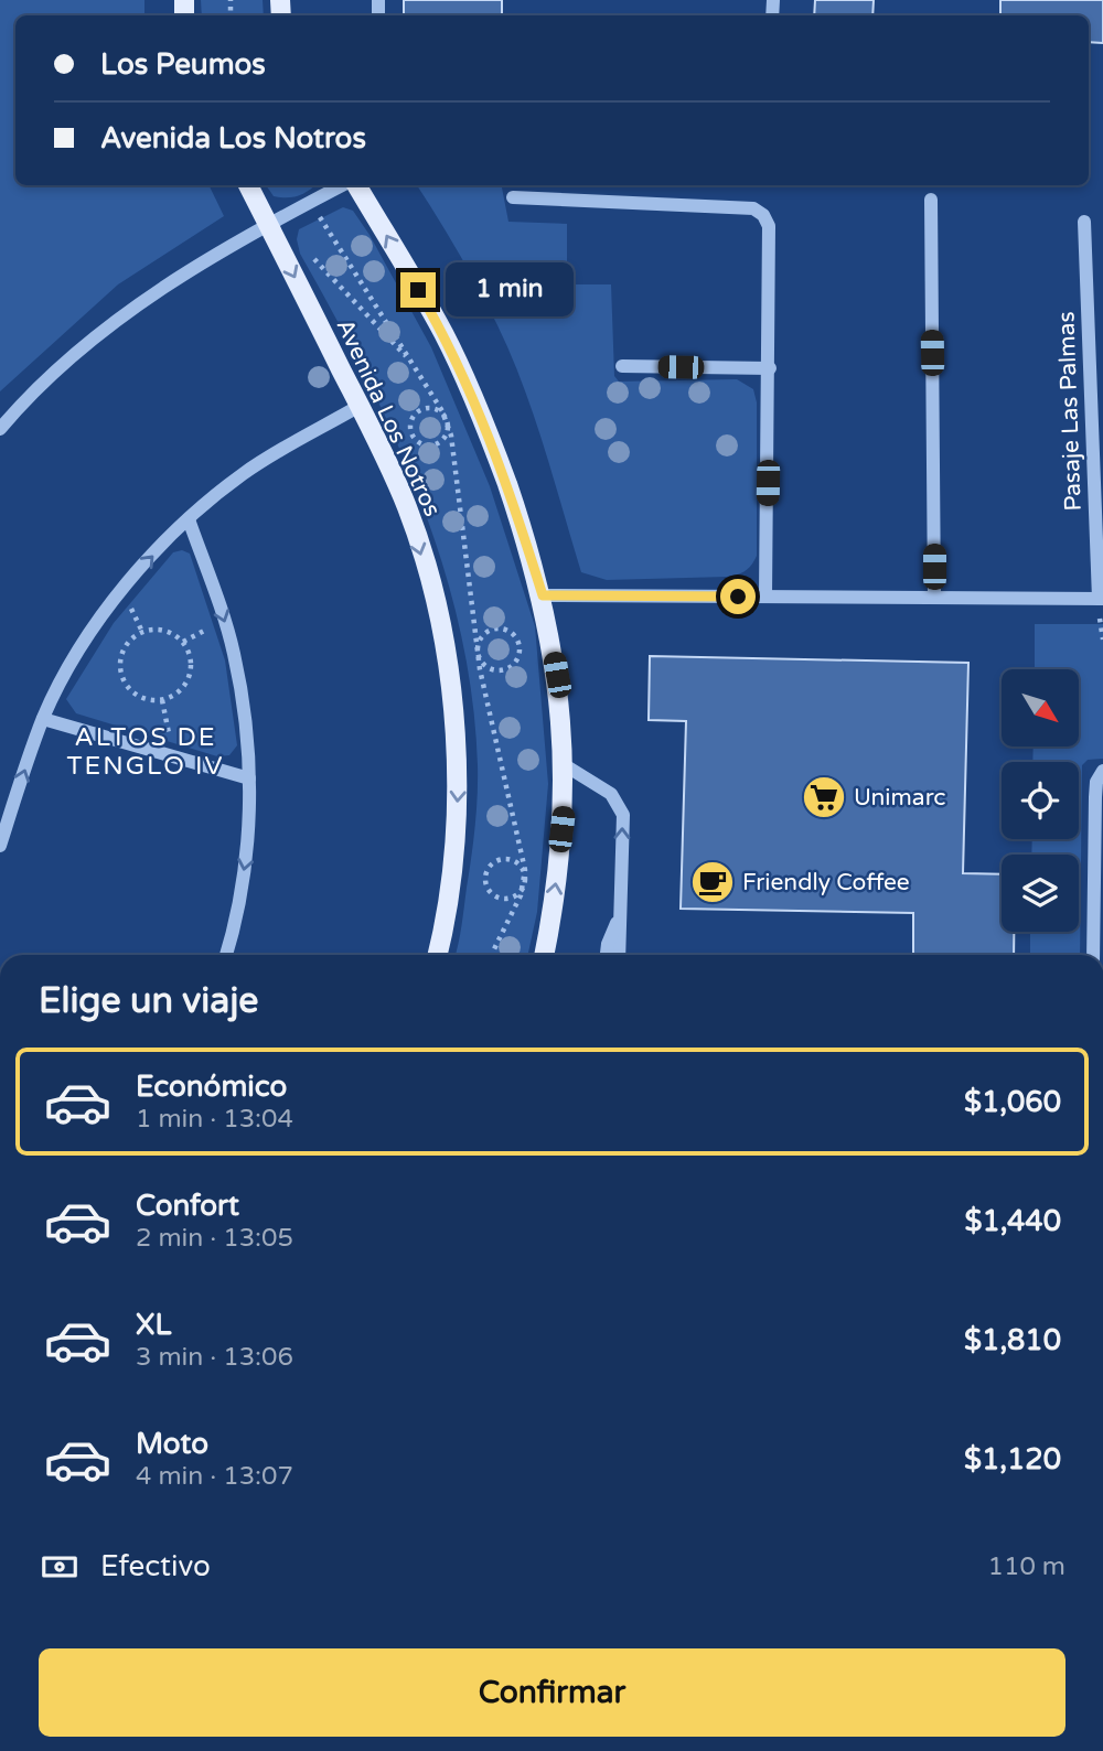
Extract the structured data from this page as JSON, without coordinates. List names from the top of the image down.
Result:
{
  "streets": {
    "main road": ["Avenida Los Notros"],
    "street": ["Pasaje Las Palmas"]
  },
  "districts": ["ALTOS DE TENGLO IV"],
  "places": {
    "supermarket": ["Unimarc"],
    "cafe": ["Friendly Coffee"]
  },
  "north": "bottom right",
  "page": {
    "banner": ["Los Peumos", "Avenida Los Notros"],
    "bubble": "1 min",
    "heading": "Elige un viaje",
    "list": [
      {
        "name": "Económico",
        "note": "1 min · 13:04",
        "value": "$1,060"
      },
      {
        "name": "Confort",
        "note": "2 min · 13:05",
        "value": "$1,440"
      },
      {
        "name": "XL",
        "note": "3 min · 13:06",
        "value": "$1,810"
      },
      {
        "name": "Moto",
        "note": "4 min · 13:07",
        "value": "$1,120"
      }
    ],
    "pay": ["Efectivo", "110 m"],
    "buttons": "Confirmar"
  }
}
